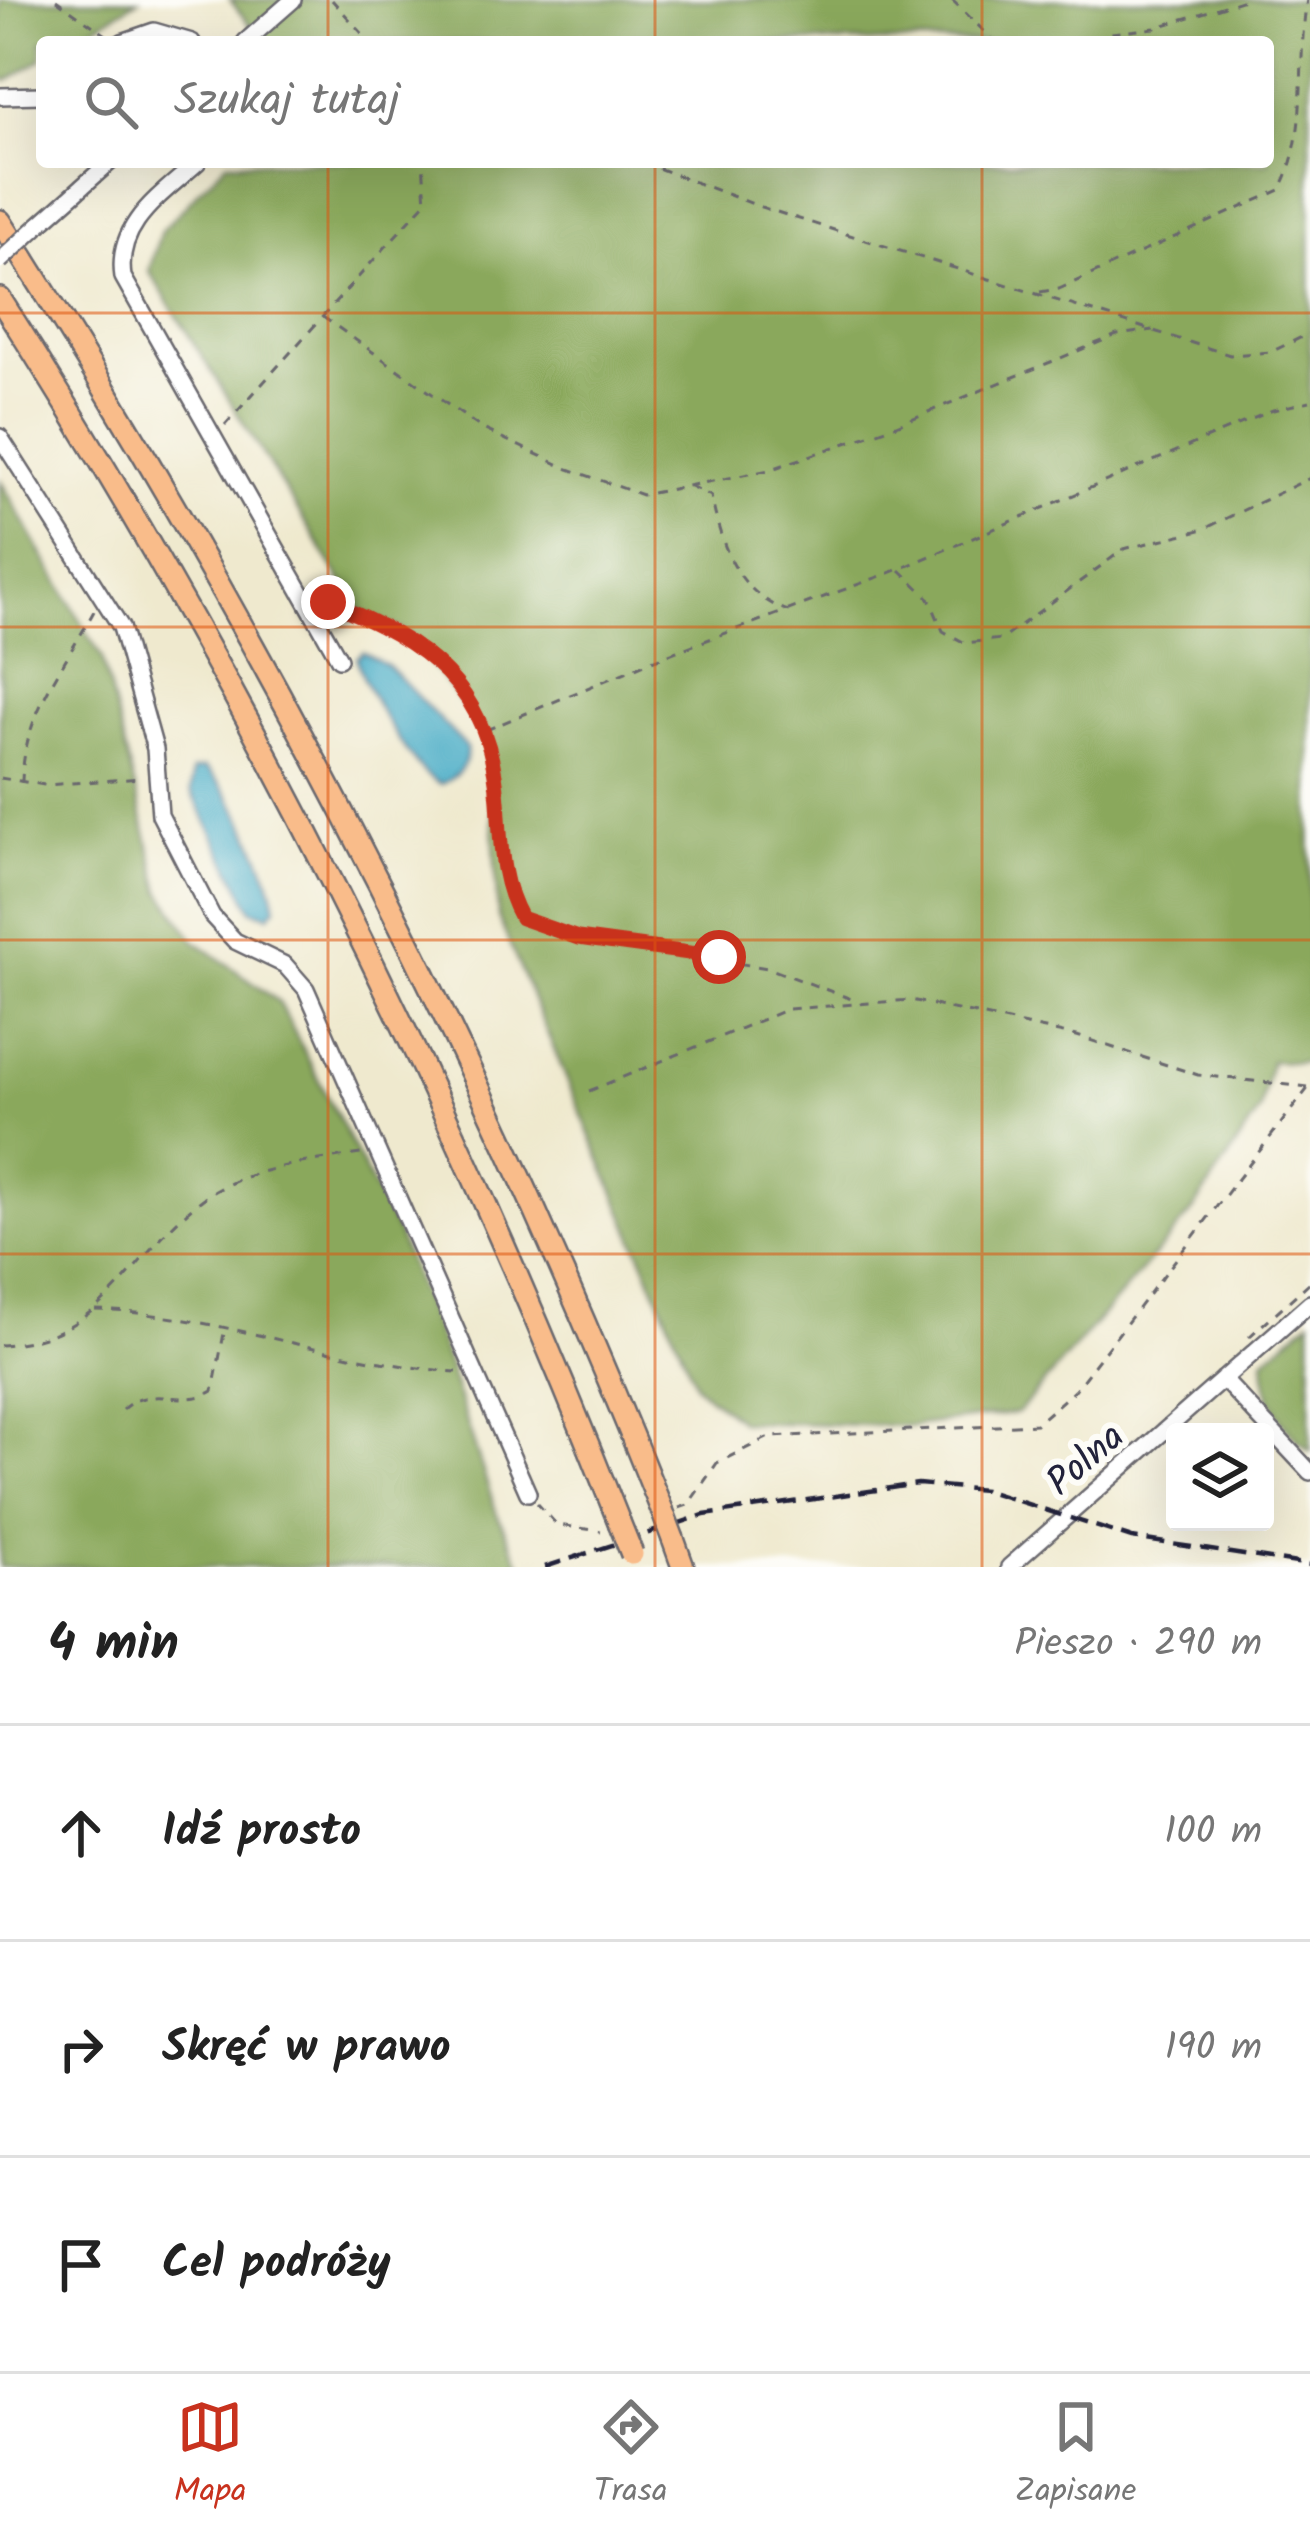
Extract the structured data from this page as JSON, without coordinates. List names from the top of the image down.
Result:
{
  "streets": {
    "street": ["Polna"]
  },
  "page": {
    "search": "Szukaj tutaj",
    "heading": ["4 min", "Pieszo · 290 m"],
    "list": [
      ["Idź prosto", "100 m"],
      ["Skręć w prawo", "190 m"],
      "Cel podróży"
    ],
    "nav": ["Mapa", "Trasa", "Zapisane"]
  }
}
